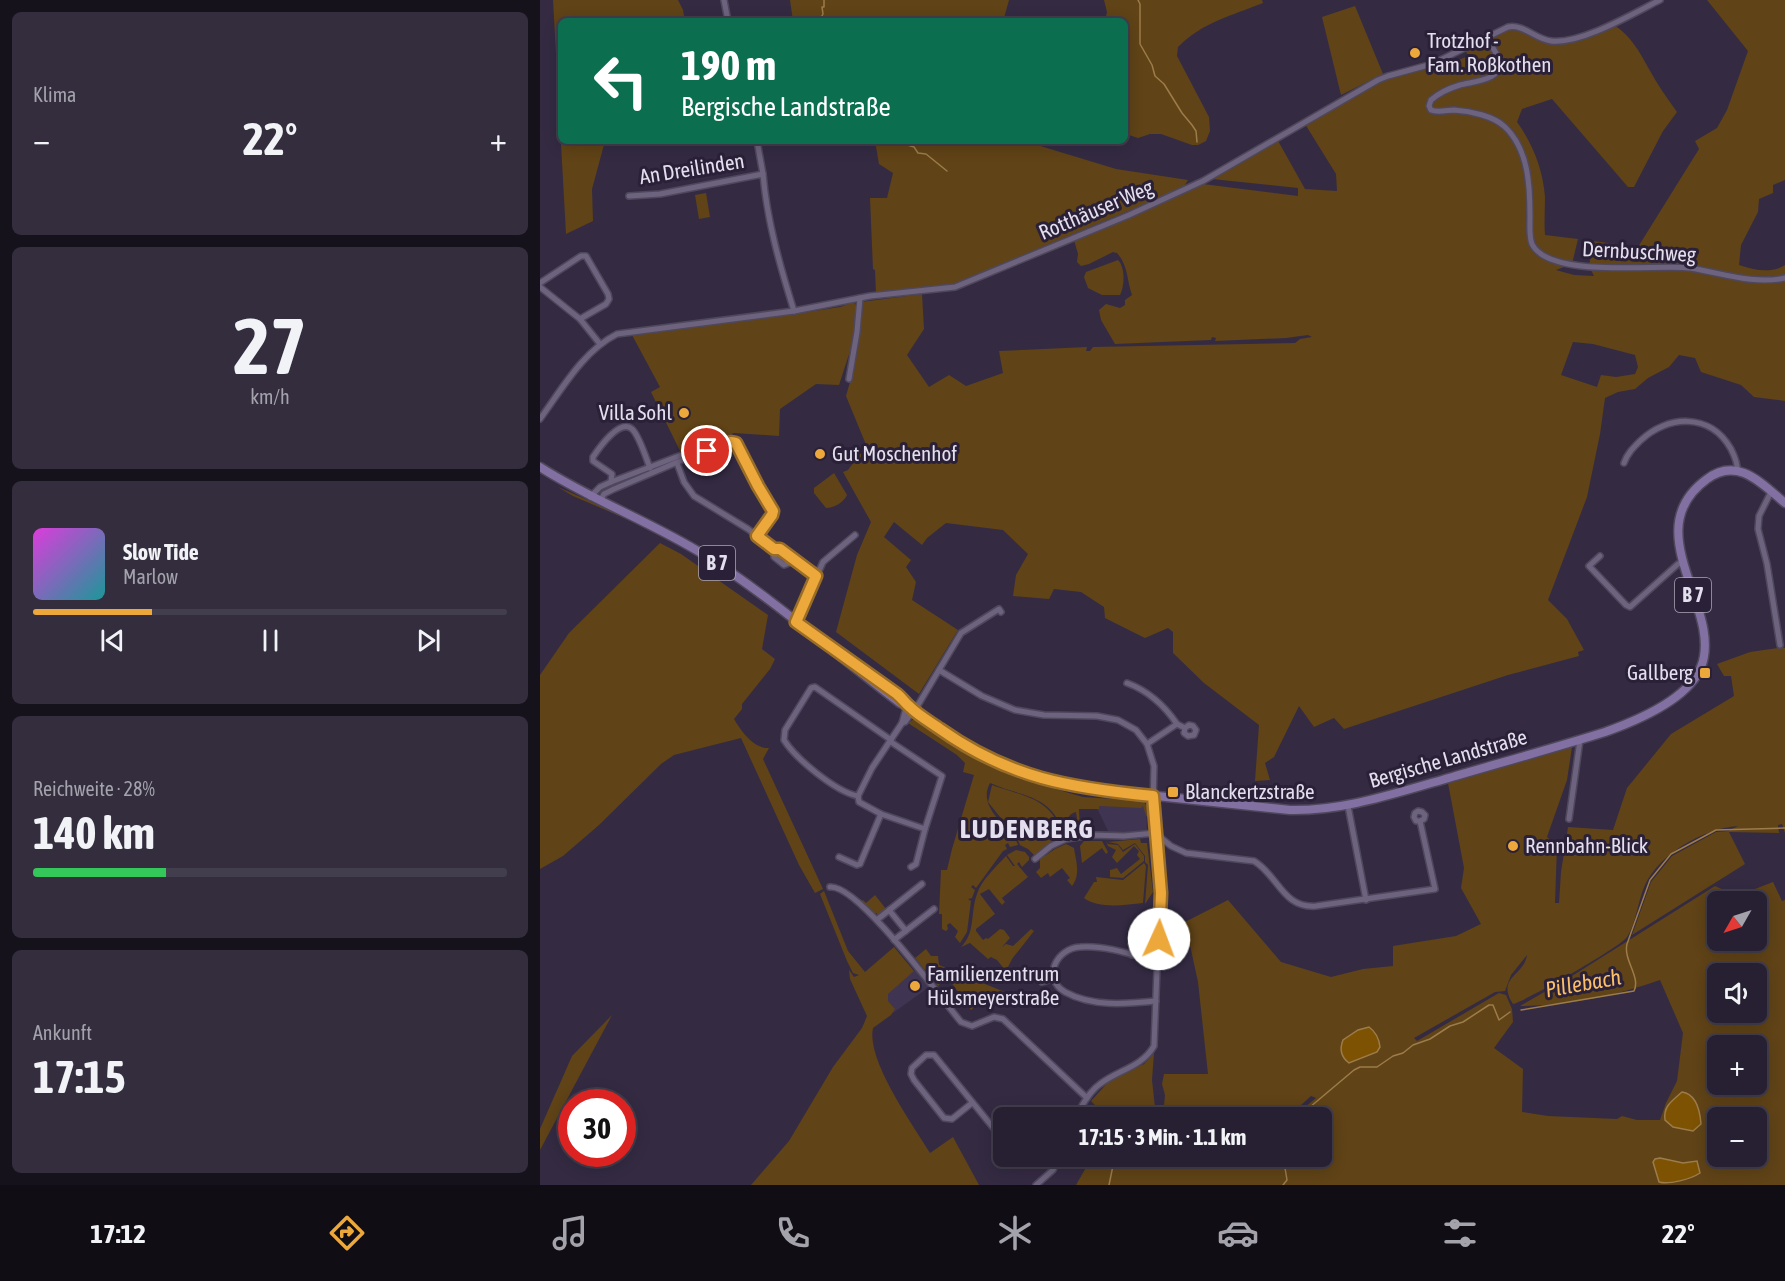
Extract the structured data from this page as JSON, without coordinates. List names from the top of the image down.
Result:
{
  "streets": {
    "main road": ["B 7", "Bergische Landstraße"],
    "street": ["An Dreilinden", "Rotthäuser Weg", "Dernbuschweg"]
  },
  "crossings": [
    ["An Dreilinden", "Rotthäuser Weg"],
    ["Rotthäuser Weg", "Dernbuschweg"]
  ],
  "districts": ["LUDENBERG"],
  "water": ["Pillebach"],
  "places": {
    "other": [
      "Trotzhof - Fam. Roßkothen",
      "Villa Sohl",
      "Gut Moschenhof",
      "Rennbahn-Blick",
      "Familienzentrum Hülsmeyerstraße"
    ],
    "transit": ["Gallberg", "Blanckertzstraße"]
  },
  "north": "bottom left",
  "page": {
    "tile": [
      "Klima",
      ["27", "km/h"],
      ["Reichweite · 28%", "140 km"],
      ["Ankunft", "17:15"]
    ],
    "turn": ["190 m", "Bergische Landstraße"],
    "heat": ["−", "22°", "+"],
    "song": ["Slow Tide", "Marlow"],
    "map_buttons": ["+", "−"],
    "limit": "30",
    "trip": "17:15 · 3 Min. · 1.1 km",
    "tabs": ["17:12", "22°"]
  }
}
